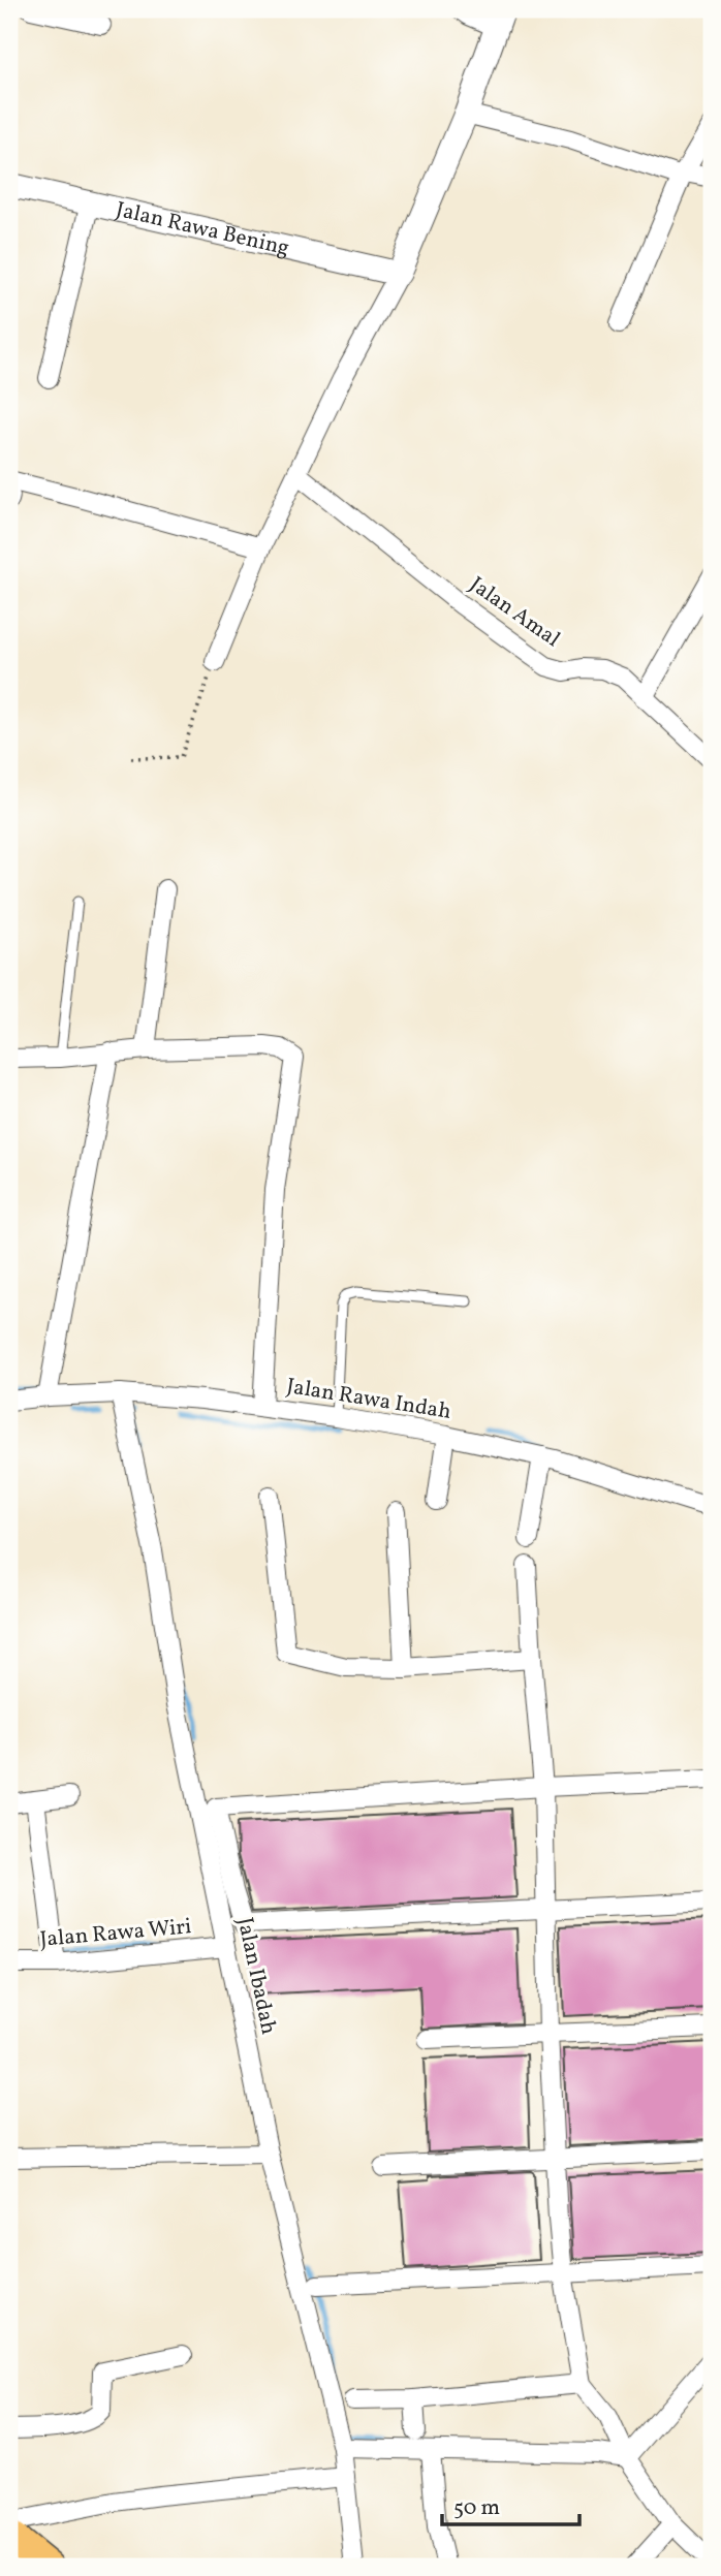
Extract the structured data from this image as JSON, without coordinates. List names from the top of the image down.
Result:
{
  "streets": {
    "street": [
      "Jalan Rawa Bening",
      "Jalan Amal",
      "Jalan Rawa Indah",
      "Jalan Rawa Wiri",
      "Jalan Ibadah"
    ]
  },
  "crossings": [
    ["Jalan Rawa Indah", "Jalan Ibadah"],
    ["Jalan Rawa Wiri", "Jalan Ibadah"]
  ],
  "scale_bar": "50 m"
}
